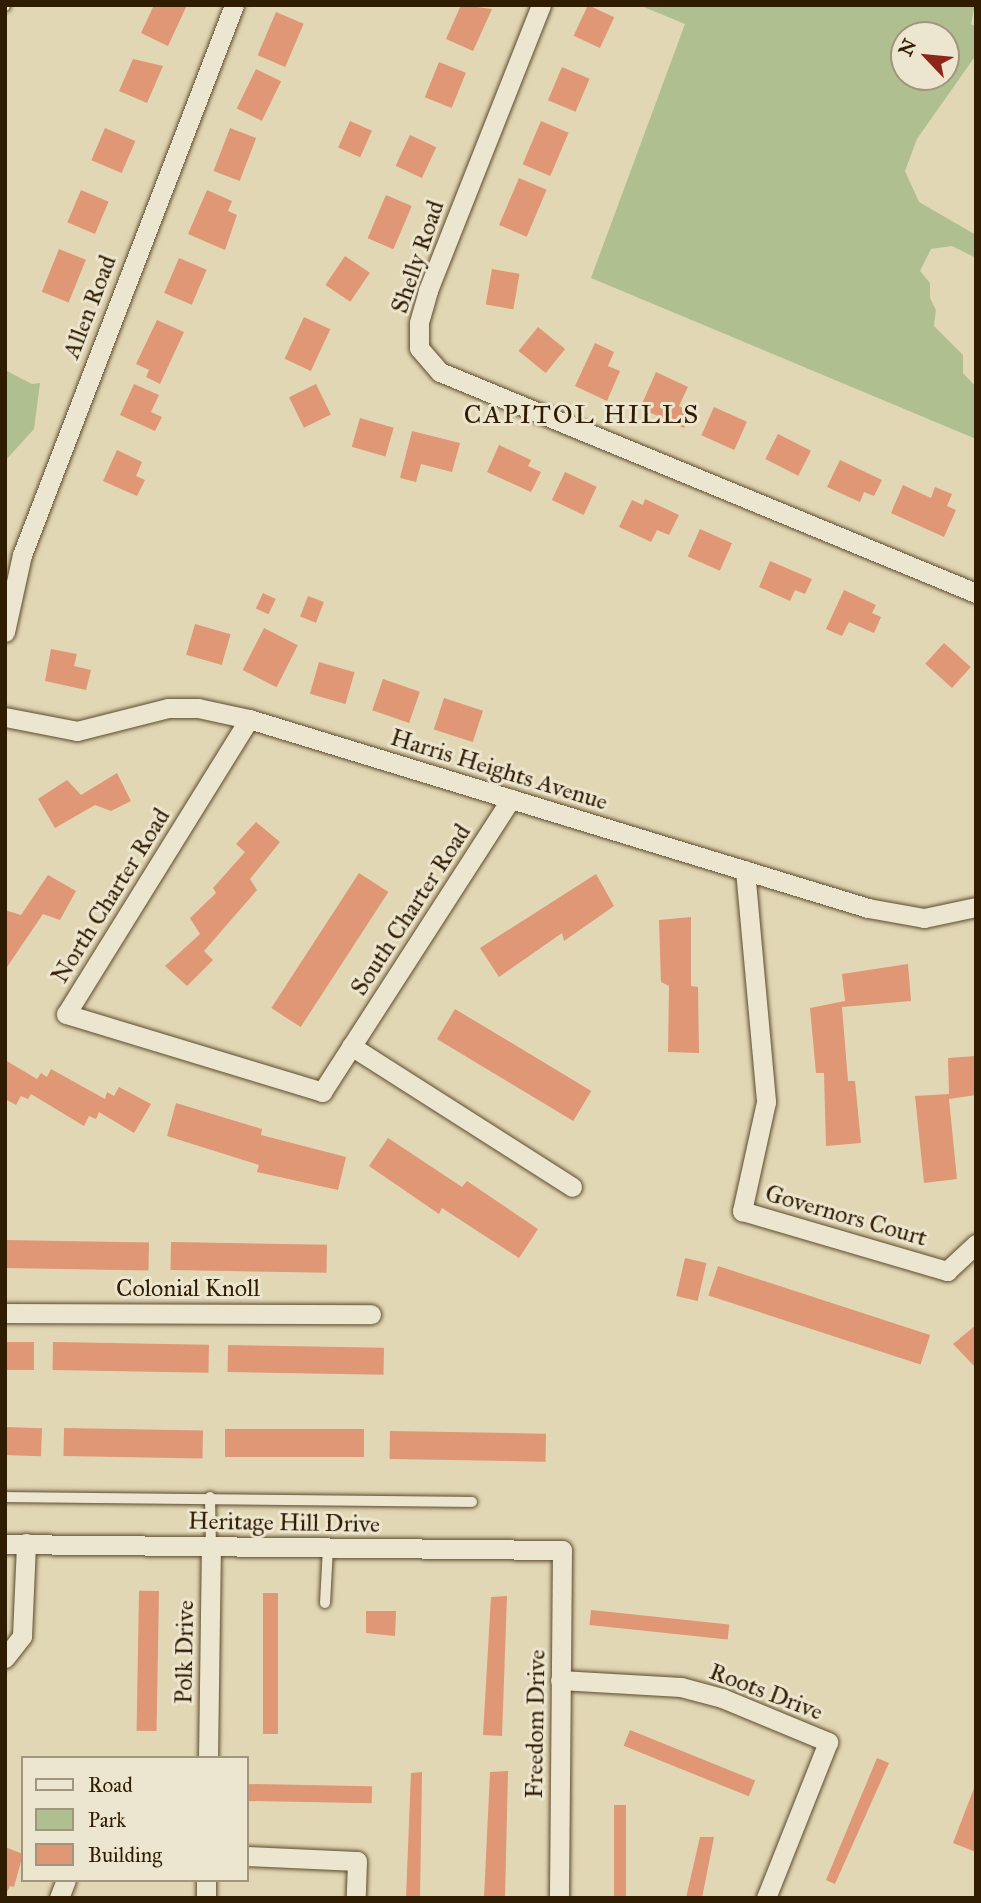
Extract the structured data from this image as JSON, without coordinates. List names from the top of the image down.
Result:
{
  "streets": {
    "street": [
      "Shelly Road",
      "Allen Road",
      "Harris Heights Avenue",
      "North Charter Road",
      "South Charter Road",
      "Governors Court",
      "Colonial Knoll",
      "Heritage Hill Drive",
      "Polk Drive",
      "Roots Drive",
      "Freedom Drive"
    ]
  },
  "crossings": [
    ["Harris Heights Avenue", "North Charter Road"],
    ["Harris Heights Avenue", "South Charter Road"],
    ["Harris Heights Avenue", "Governors Court"],
    ["North Charter Road", "South Charter Road"],
    ["Heritage Hill Drive", "Polk Drive"],
    ["Heritage Hill Drive", "Freedom Drive"],
    ["Roots Drive", "Freedom Drive"]
  ],
  "districts": ["CAPITOL HILLS"],
  "legend": ["Road", "Park", "Building"],
  "north": "top left"
}
